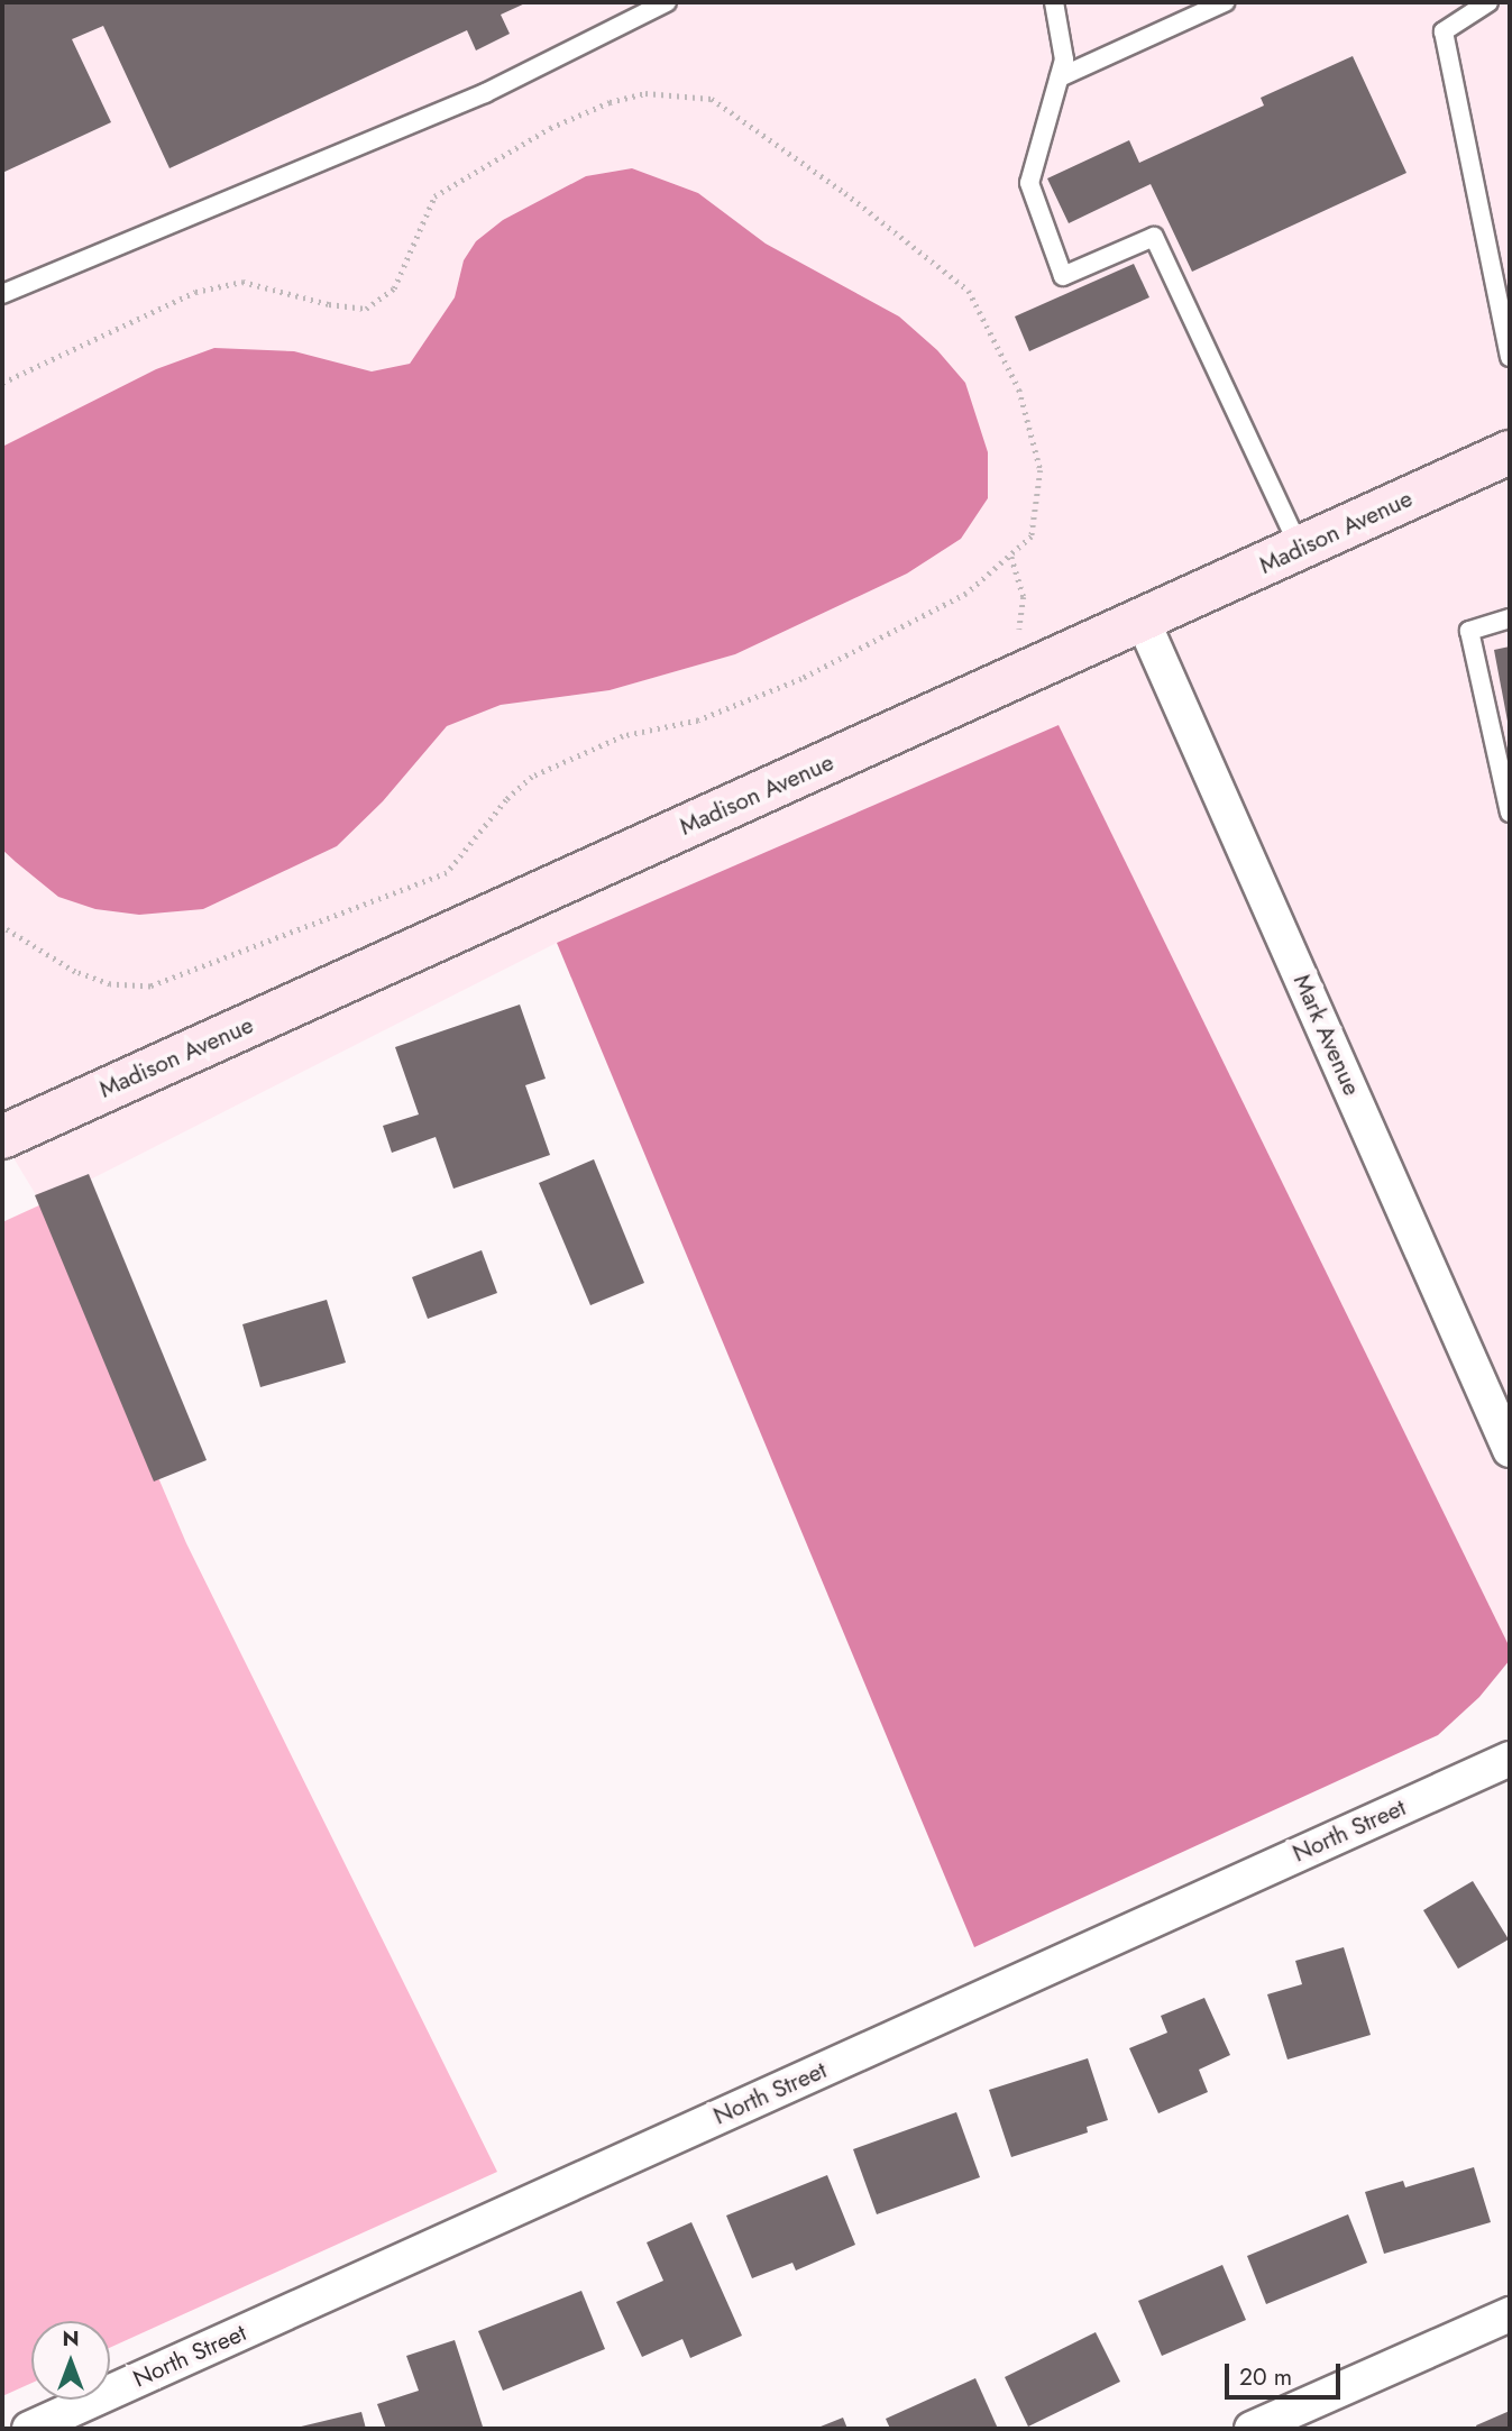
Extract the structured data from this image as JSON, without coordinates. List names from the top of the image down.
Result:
{
  "streets": {
    "street": ["Madison Avenue", "Mark Avenue", "North Street"]
  },
  "crossings": [
    ["Madison Avenue", "Mark Avenue"]
  ],
  "scale_bar": "20 m",
  "north": "top"
}
